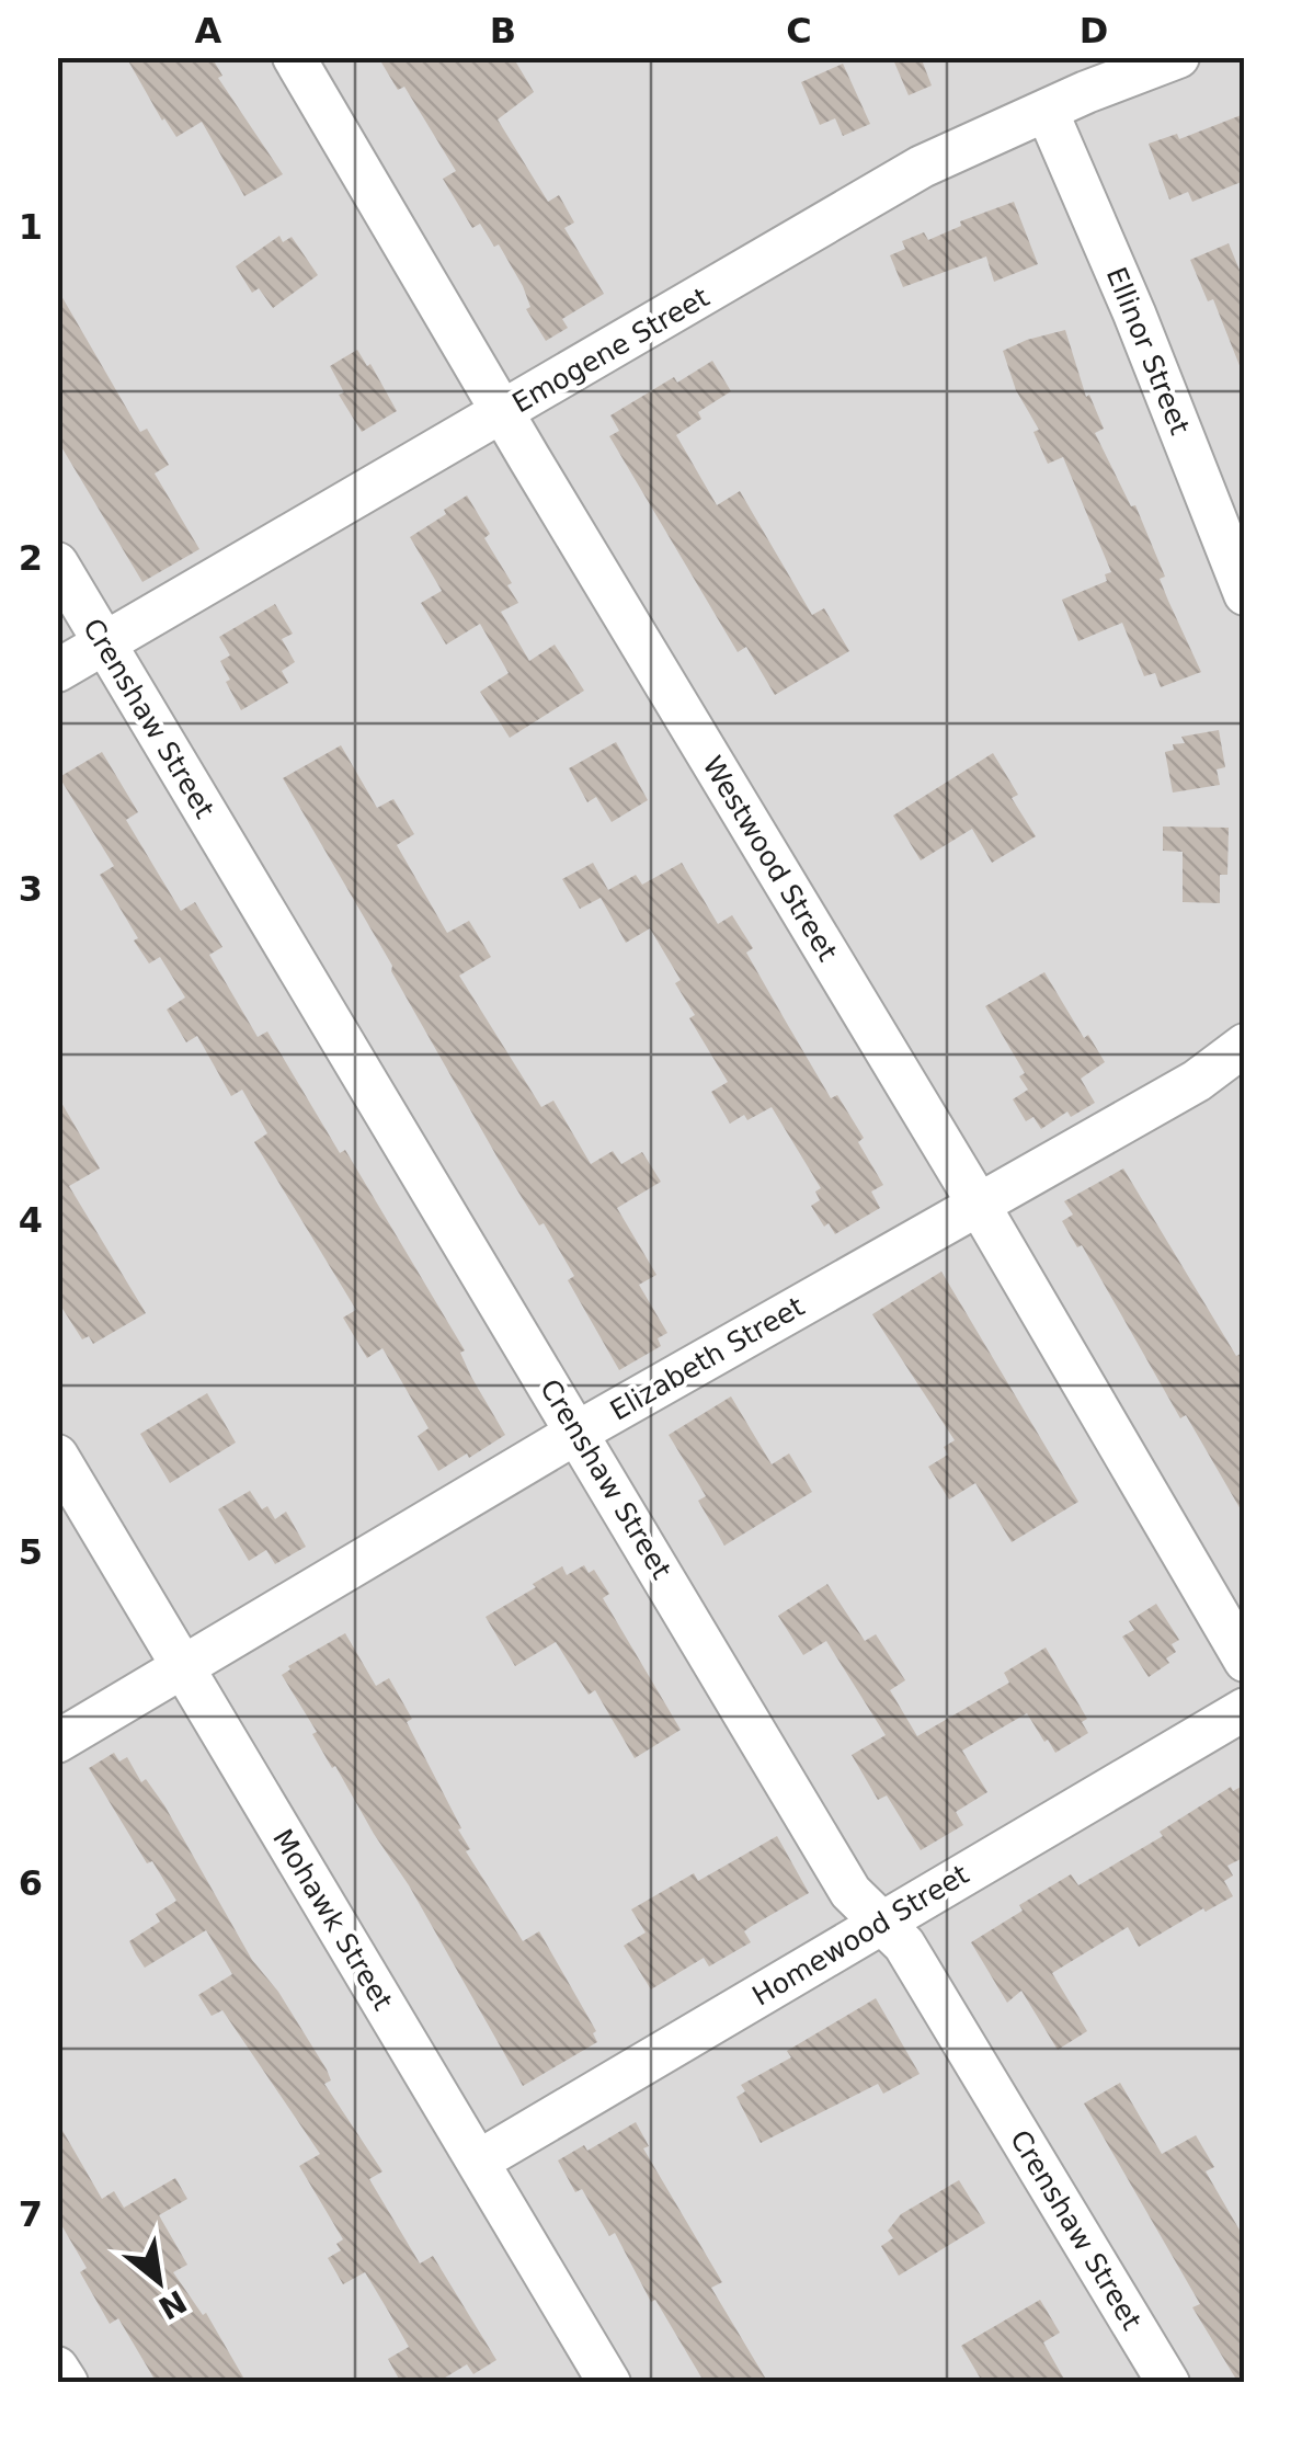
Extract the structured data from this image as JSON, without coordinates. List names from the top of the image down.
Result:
{
  "streets": {
    "street": [
      "Emogene Street",
      "Ellinor Street",
      "Crenshaw Street",
      "Westwood Street",
      "Elizabeth Street",
      "Mohawk Street",
      "Homewood Street"
    ]
  },
  "crossings": [
    ["Emogene Street", "Ellinor Street"],
    ["Emogene Street", "Crenshaw Street"],
    ["Emogene Street", "Westwood Street"],
    ["Crenshaw Street", "Elizabeth Street"],
    ["Crenshaw Street", "Homewood Street"],
    ["Westwood Street", "Elizabeth Street"],
    ["Elizabeth Street", "Mohawk Street"],
    ["Mohawk Street", "Homewood Street"]
  ],
  "north": "bottom right",
  "grid": {
    "columns": [
      "A",
      "B",
      "C",
      "D"
    ],
    "rows": [
      "1",
      "2",
      "3",
      "4",
      "5",
      "6",
      "7"
    ]
  }
}
